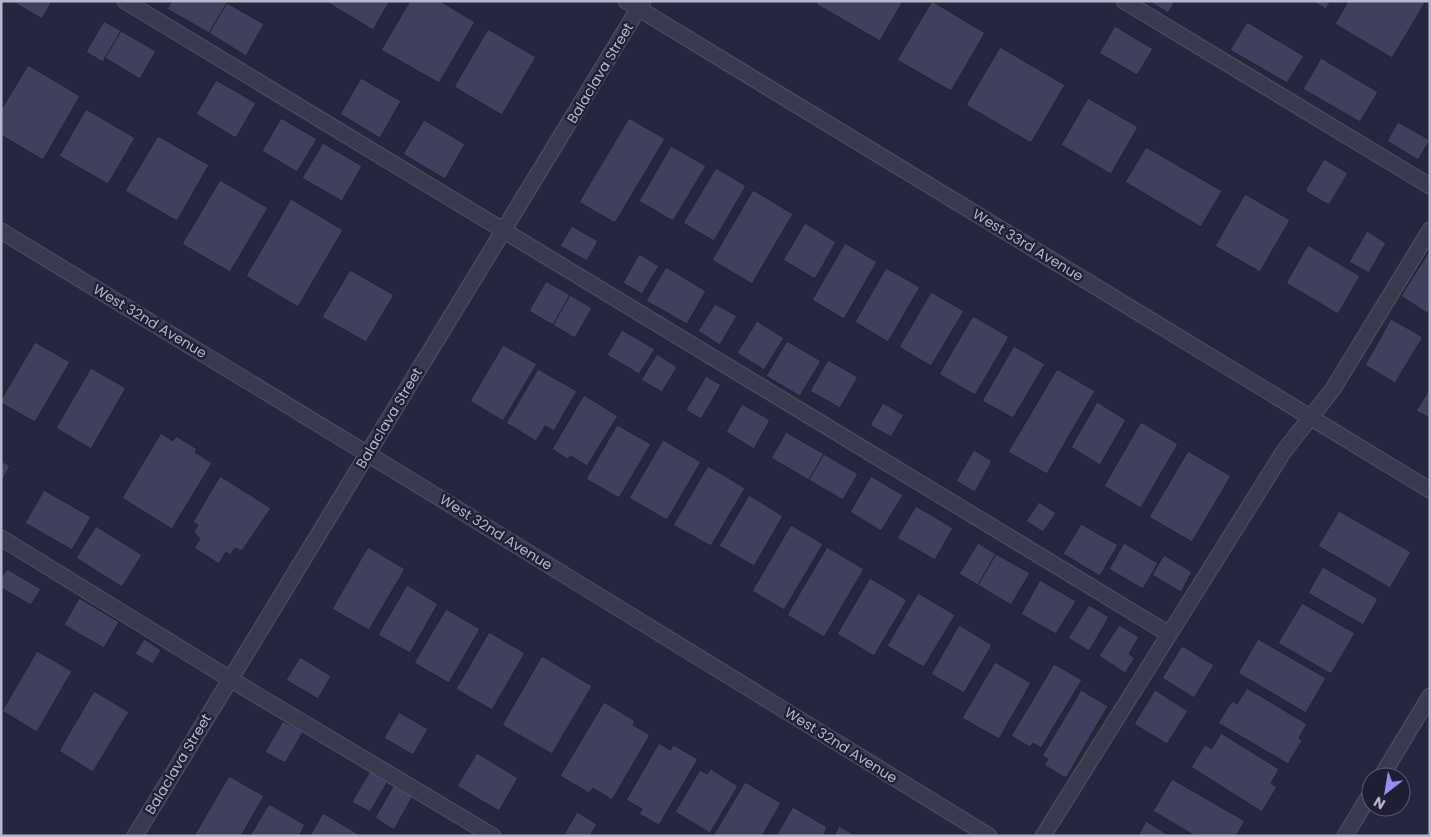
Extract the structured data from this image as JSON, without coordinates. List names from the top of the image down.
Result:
{
  "streets": {
    "street": ["Balaclava Street", "West 33rd Avenue", "West 32nd Avenue"]
  },
  "crossings": [
    ["Balaclava Street", "West 33rd Avenue"],
    ["Balaclava Street", "West 32nd Avenue"]
  ],
  "north": "bottom left"
}
